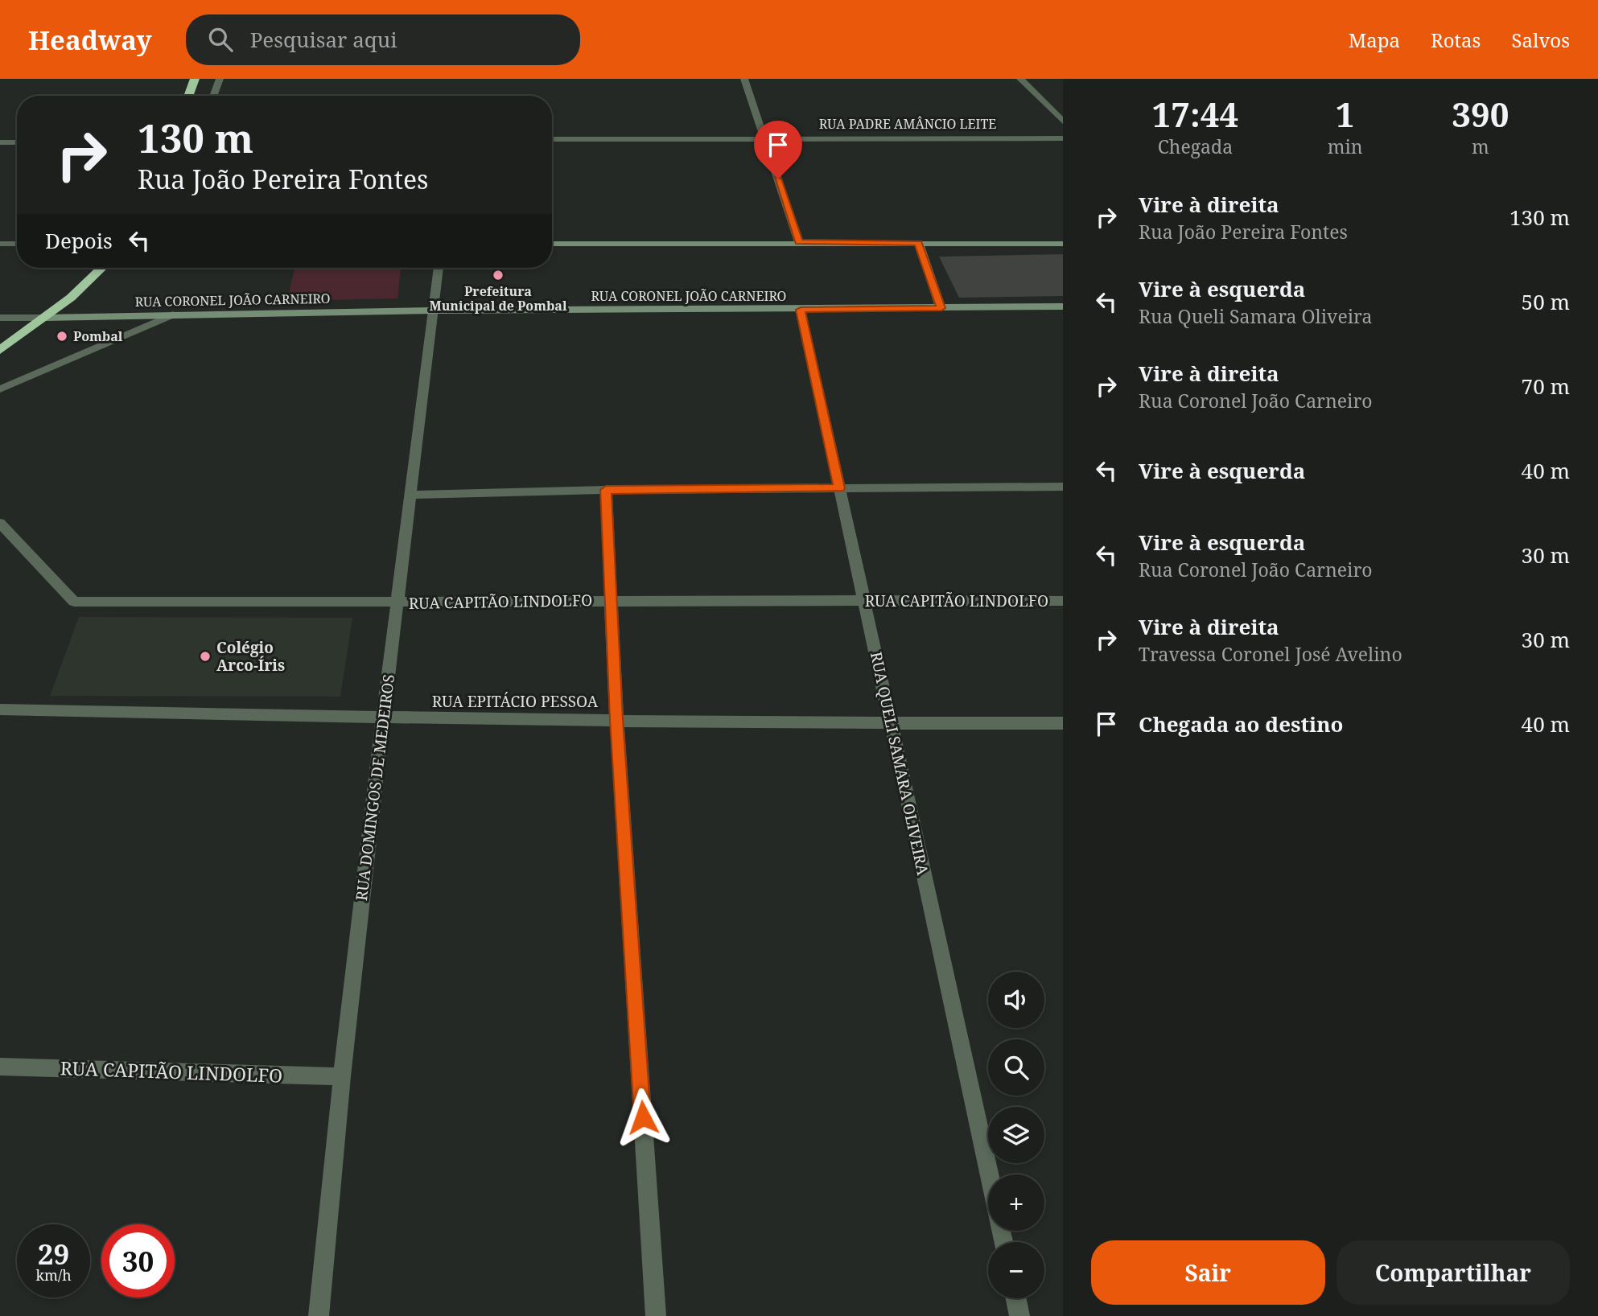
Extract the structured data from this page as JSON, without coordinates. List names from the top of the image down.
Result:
{
  "streets": {
    "main road": ["RUA CORONEL JOÃO CARNEIRO"],
    "street": [
      "RUA PADRE AMÂNCIO LEITE",
      "RUA CAPITÃO LINDOLFO",
      "RUA EPITÁCIO PESSOA",
      "RUA QUELI SAMARA OLIVEIRA",
      "RUA DOMINGOS DE MEDEIROS"
    ]
  },
  "crossings": [
    ["RUA CORONEL JOÃO CARNEIRO", "RUA QUELI SAMARA OLIVEIRA"],
    ["RUA CORONEL JOÃO CARNEIRO", "RUA DOMINGOS DE MEDEIROS"],
    ["RUA CAPITÃO LINDOLFO", "RUA QUELI SAMARA OLIVEIRA"],
    ["RUA CAPITÃO LINDOLFO", "RUA DOMINGOS DE MEDEIROS"],
    ["RUA EPITÁCIO PESSOA", "RUA QUELI SAMARA OLIVEIRA"],
    ["RUA EPITÁCIO PESSOA", "RUA DOMINGOS DE MEDEIROS"]
  ],
  "places": ["Prefeitura Municipal de Pombal", "Pombal", "Colégio Arco-Íris"],
  "page": {
    "header": "Headway",
    "search": "Pesquisar aqui",
    "nav": ["Mapa", "Rotas", "Salvos"],
    "eta": [
      "17:44",
      "Chegada",
      "1",
      "min",
      "390",
      "m"
    ],
    "turn": ["130 m", "Rua João Pereira Fontes"],
    "list": [
      {
        "name": "Vire à direita",
        "note": "Rua João Pereira Fontes",
        "value": "130 m"
      },
      {
        "name": "Vire à esquerda",
        "note": "Rua Queli Samara Oliveira",
        "value": "50 m"
      },
      {
        "name": "Vire à direita",
        "note": "Rua Coronel João Carneiro",
        "value": "70 m"
      },
      {
        "name": "Vire à esquerda",
        "value": "40 m"
      },
      {
        "name": "Vire à esquerda",
        "note": "Rua Coronel João Carneiro",
        "value": "30 m"
      },
      {
        "name": "Vire à direita",
        "note": "Travessa Coronel José Avelino",
        "value": "30 m"
      },
      {
        "name": "Chegada ao destino",
        "value": "40 m"
      }
    ],
    "then": "Depois",
    "map_buttons": ["+", "−"],
    "speed": "29 km/h",
    "limit": "30",
    "buttons": ["Sair", "Compartilhar"]
  }
}
